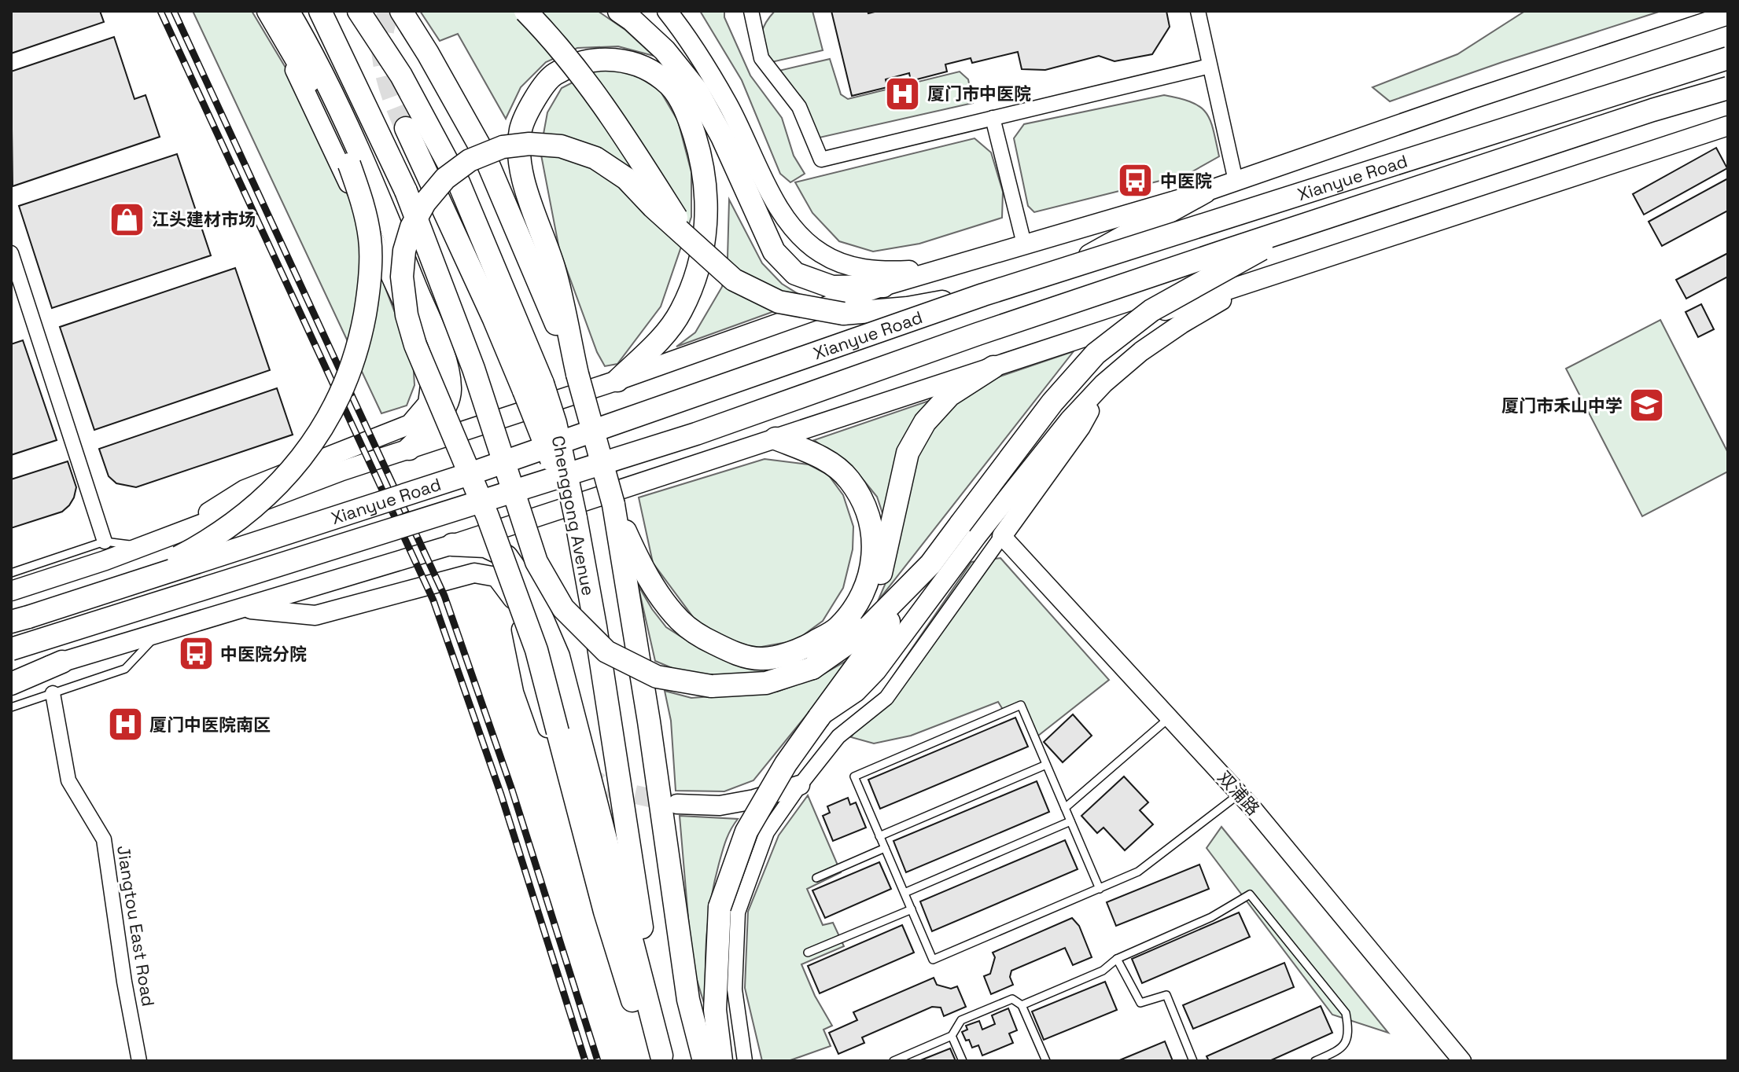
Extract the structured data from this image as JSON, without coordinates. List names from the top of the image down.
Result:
{
  "streets": {
    "highway": ["Xianyue Road", "Chenggong Avenue"],
    "street": ["双浦路", "Jiangtou East Road"]
  },
  "places": {
    "hospital": ["厦门市中医院", "厦门中医院南区"],
    "bus stop": ["中医院", "中医院分院"],
    "shop": ["江头建材市场"],
    "school or university": ["厦门市禾山中学"]
  }
}
